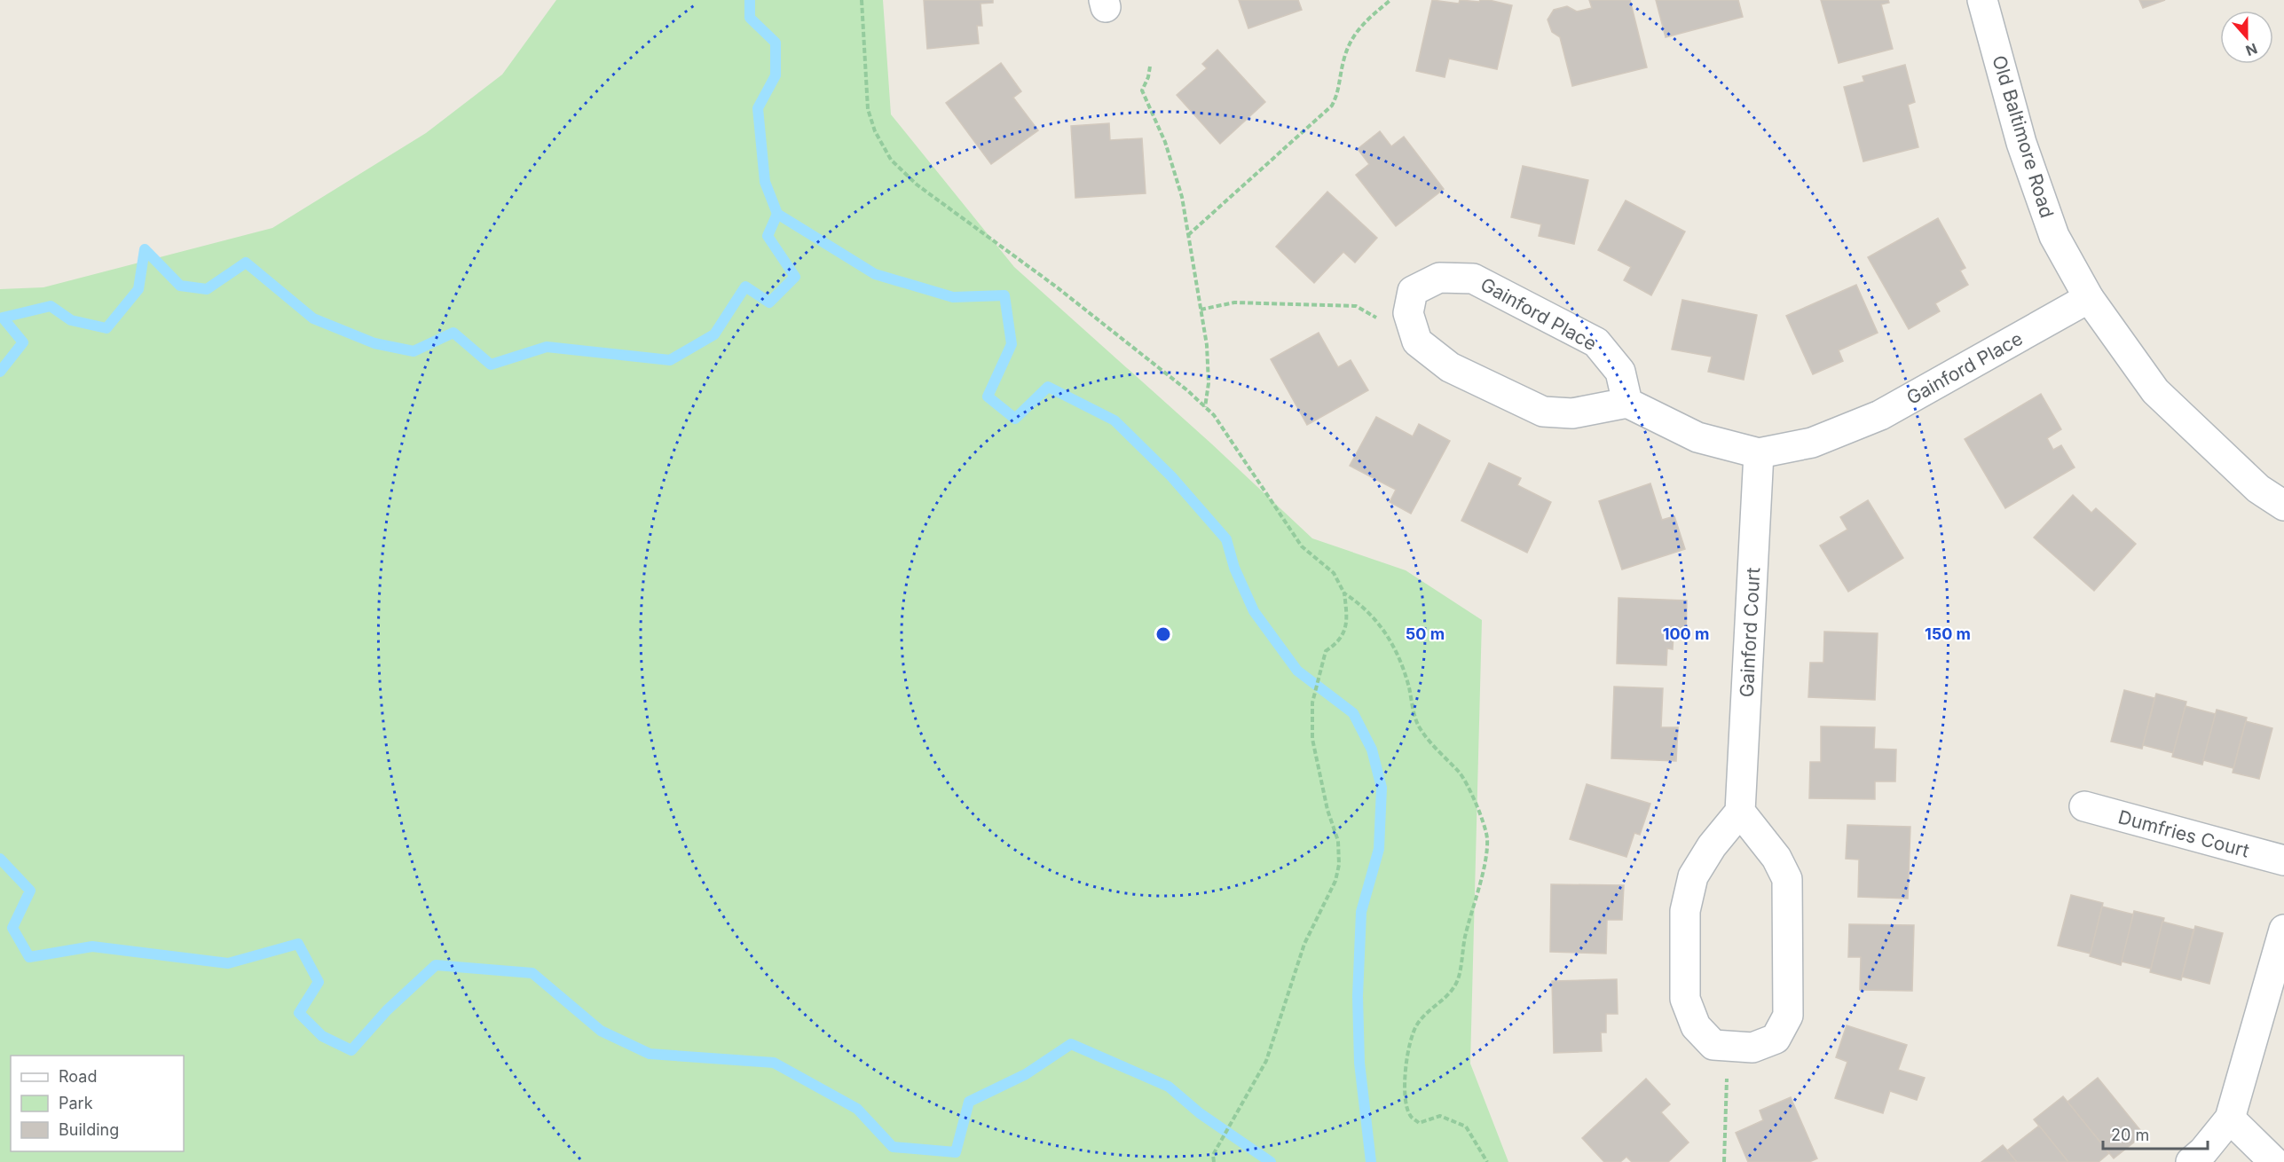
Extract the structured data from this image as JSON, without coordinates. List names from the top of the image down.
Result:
{
  "streets": {
    "street": [
      "Old Baltimore Road",
      "Gainford Place",
      "Gainford Court",
      "Dumfries Court"
    ]
  },
  "crossings": [
    ["Old Baltimore Road", "Gainford Place"],
    ["Gainford Place", "Gainford Court"]
  ],
  "legend": ["Road", "Park", "Building"],
  "scale_bar": "20 m",
  "north": "bottom",
  "rings": ["50 m", "100 m", "150 m"]
}
